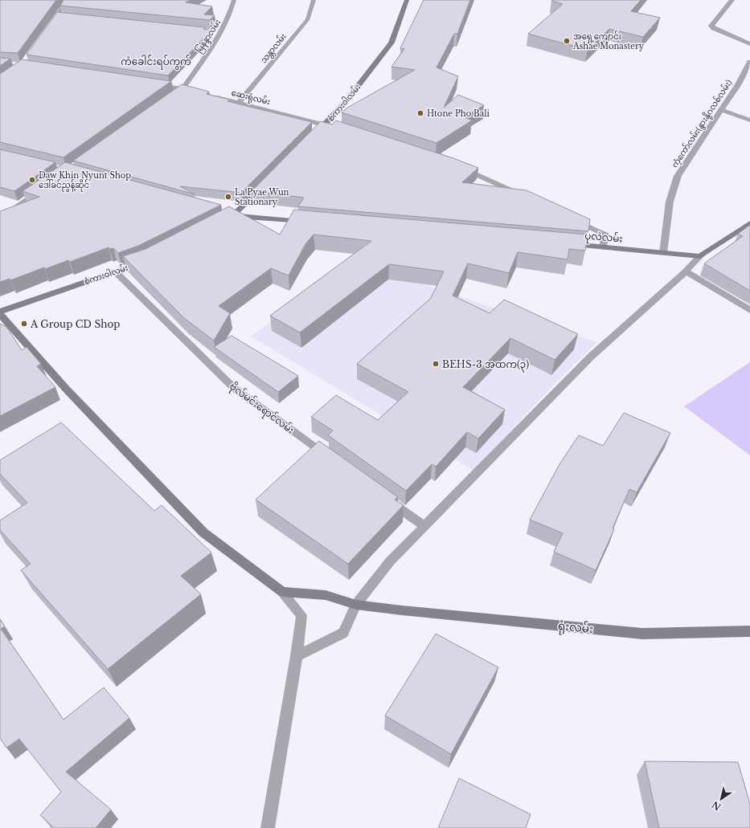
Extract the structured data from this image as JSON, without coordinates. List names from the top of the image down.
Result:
{
  "streets": {
    "main road": ["စံကားဝါလမ်း", "ပုလဲလမ်း", "ရုံးလမ်း"],
    "street": [
      "မြနန္ဒာလမ်း",
      "သန္တာလမ်း",
      "ဆေးရုံလမ်း",
      "ကံ့ကော်လမ်း(နွားနို့ဂလစ်လမ်း)",
      "ဗိုလ်မင်းရောင်လမ်း"
    ]
  },
  "crossings": [
    ["သန္တာလမ်း", "ဆေးရုံလမ်း"],
    ["ဆေးရုံလမ်း", "စံကားဝါလမ်း"],
    ["စံကားဝါလမ်း", "ဗိုလ်မင်းရောင်လမ်း"],
    ["ကံ့ကော်လမ်း(နွားနို့ဂလစ်လမ်း)", "ပုလဲလမ်း"]
  ],
  "districts": ["ကံခေါင်းရပ်ကွက်"],
  "places": [
    "အရှေ့ကျောင်း Ashae Monastery",
    "Htone Pho Bali",
    "Daw Khin Nyunt Shop ဒေါ်ခင်ညွန့်ဆိုင်",
    "La Pyae Wun Stationary",
    "A Group CD Shop",
    "BEHS-3 အထက(၃)"
  ],
  "north": "bottom left"
}
